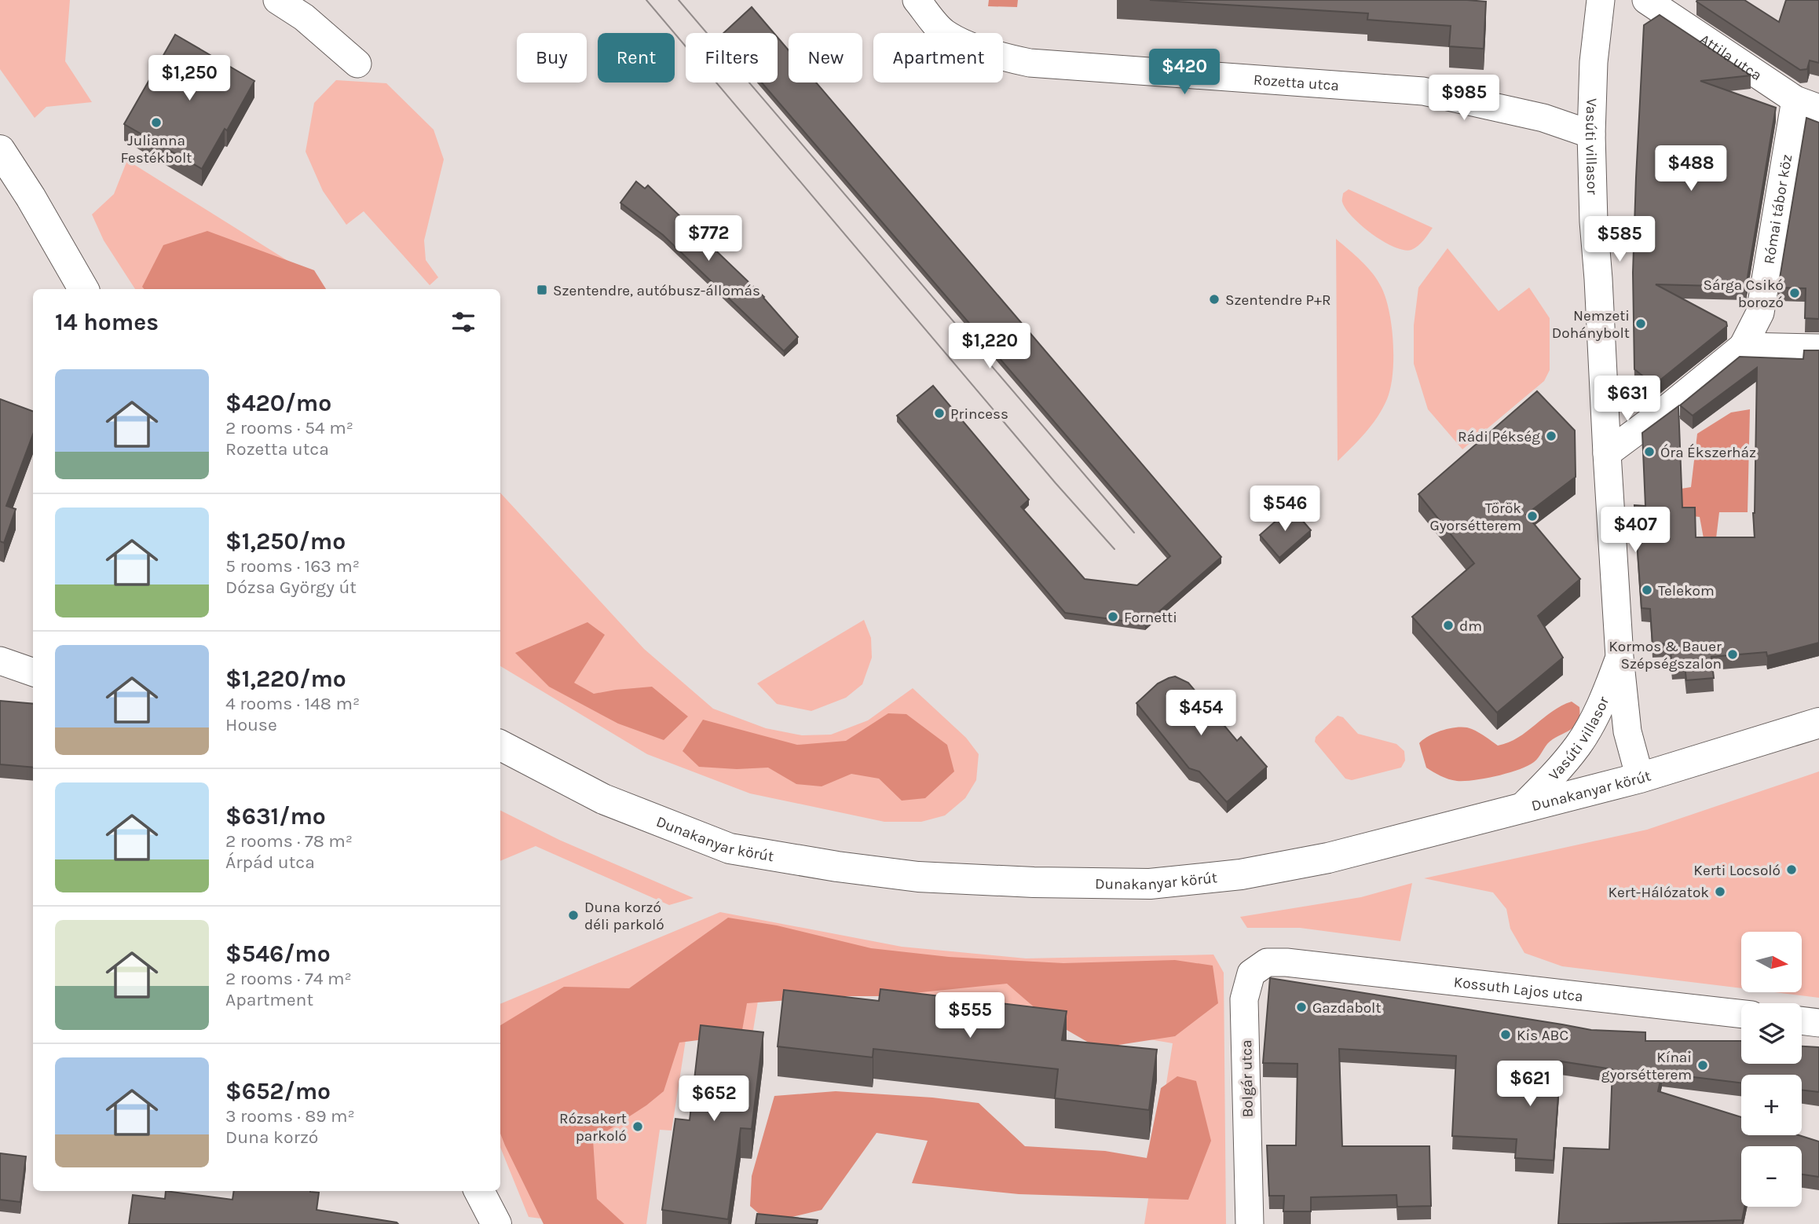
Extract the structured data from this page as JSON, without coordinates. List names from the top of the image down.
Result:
{
  "streets": {
    "main road": ["Dunakanyar körút"],
    "street": [
      "Attila utca",
      "Rozetta utca",
      "Vasúti villasor",
      "Római tábor köz",
      "Kossuth Lajos utca",
      "Bolgár utca"
    ]
  },
  "crossings": [
    ["Attila utca", "Római tábor köz"],
    ["Rozetta utca", "Vasúti villasor"],
    ["Vasúti villasor", "Dunakanyar körút"],
    ["Kossuth Lajos utca", "Bolgár utca"]
  ],
  "places": {
    "other": [
      "Julianna Festékbolt",
      "Sárga Csikó borozó",
      "Szentendre P+R",
      "Nemzeti Dohánybolt",
      "Princess",
      "Rádi Pékség",
      "Óra Ékszerház",
      "Török Gyorsétterem",
      "Telekom",
      "Fornetti",
      "dm",
      "Kormos & Bauer Szépségszalon",
      "Kerti Locsoló",
      "Kert-Hálózatok",
      "Duna korzó déli parkoló",
      "Gazdabolt",
      "Kis ABC",
      "Kínai gyorsétterem",
      "Rózsakert parkoló"
    ],
    "transit": ["Szentendre, autóbusz-állomás"]
  },
  "north": "right",
  "page": {
    "chip": [
      "Buy",
      "Rent",
      "Filters",
      "New",
      "Apartment"
    ],
    "price": [
      "$420",
      "$1,250",
      "$985",
      "$488",
      "$772",
      "$585",
      "$1,220",
      "$631",
      "$546",
      "$407",
      "$454",
      "$555",
      "$621",
      "$652"
    ],
    "heading": "14 homes",
    "list": [
      {
        "name": "$420/mo",
        "note": "2 rooms · 54 m² · Rozetta utca"
      },
      {
        "name": "$1,250/mo",
        "note": "5 rooms · 163 m² · Dózsa György út"
      },
      {
        "name": "$1,220/mo",
        "note": "4 rooms · 148 m² · House"
      },
      {
        "name": "$631/mo",
        "note": "2 rooms · 78 m² · Árpád utca"
      },
      {
        "name": "$546/mo",
        "note": "2 rooms · 74 m² · Apartment"
      },
      {
        "name": "$652/mo",
        "note": "3 rooms · 89 m² · Duna korzó"
      }
    ],
    "map_buttons": ["+", "−"]
  }
}
